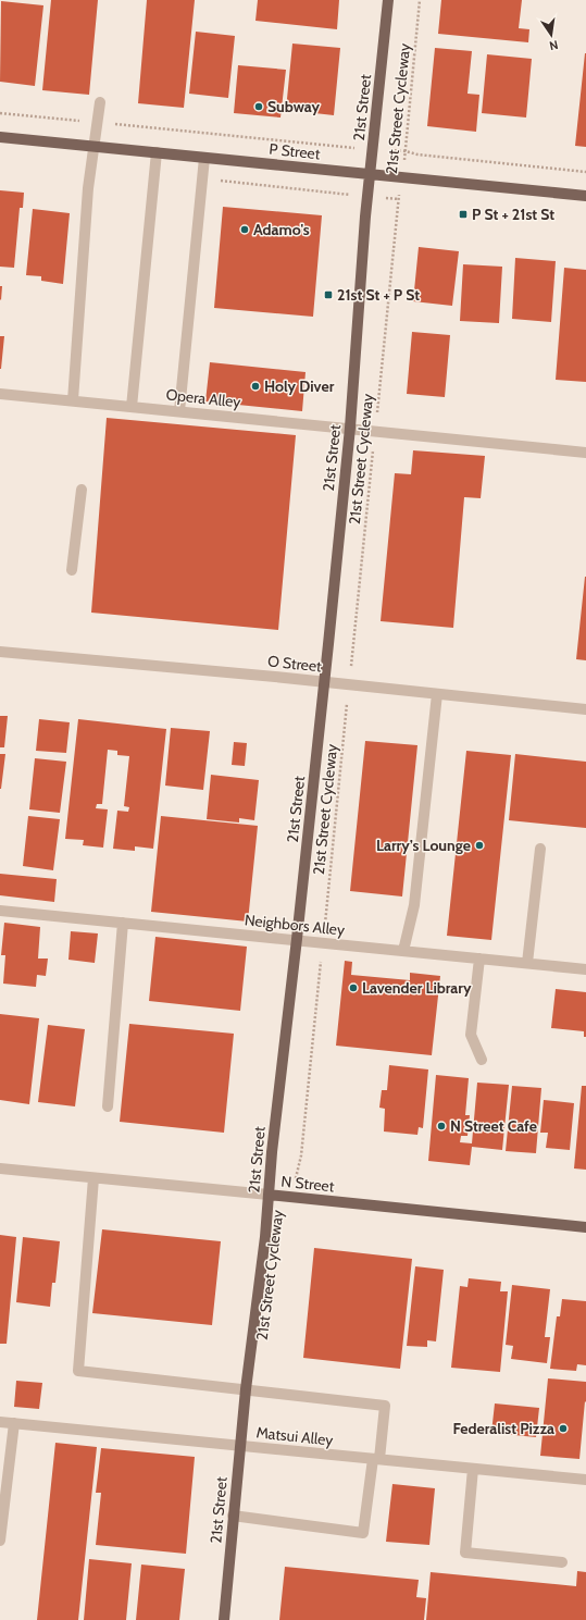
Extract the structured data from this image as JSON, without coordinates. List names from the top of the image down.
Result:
{
  "streets": {
    "main road": ["21st Street", "P Street", "N Street"],
    "street": [
      "Opera Alley",
      "O Street",
      "Neighbors Alley",
      "Matsui Alley"
    ],
    "path": ["21st Street Cycleway"]
  },
  "crossings": [
    ["21st Street", "P Street"],
    ["21st Street", "Opera Alley"],
    ["21st Street", "O Street"],
    ["21st Street", "Neighbors Alley"],
    ["21st Street", "N Street"],
    ["21st Street", "Matsui Alley"],
    ["21st Street Cycleway", "P Street"],
    ["21st Street Cycleway", "Opera Alley"],
    ["21st Street Cycleway", "O Street"],
    ["21st Street Cycleway", "Neighbors Alley"],
    ["21st Street Cycleway", "N Street"]
  ],
  "places": {
    "other": [
      "Subway",
      "Adamo's",
      "Holy Diver",
      "Larry’s Lounge",
      "Lavender Library",
      "N Street Cafe",
      "Federalist Pizza"
    ],
    "transit": ["P St + 21st St", "21st St + P St"]
  },
  "north": "bottom"
}
